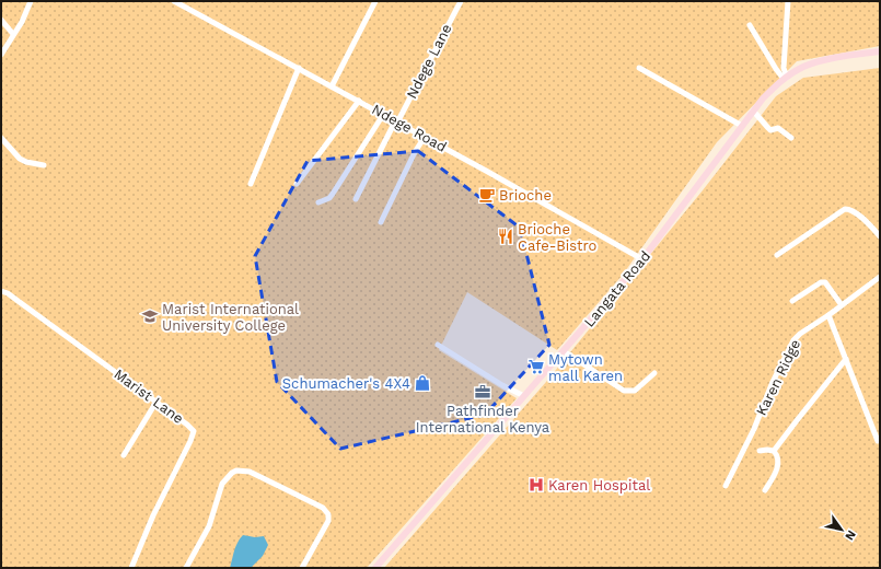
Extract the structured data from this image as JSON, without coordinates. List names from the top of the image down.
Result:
{
  "streets": {
    "main road": ["Langata Road"],
    "street": [
      "Ndege Lane",
      "Ndege Road",
      "Karen Ridge",
      "Marist Lane"
    ]
  },
  "crossings": [
    ["Ndege Lane", "Ndege Road"],
    ["Ndege Road", "Langata Road"]
  ],
  "places": {
    "cafe": ["Brioche"],
    "restaurant": ["Brioche Cafe-Bistro"],
    "school or university": ["Marist International University College"],
    "supermarket": ["Mytown mall Karen"],
    "shop": ["Schumacher's 4X4"],
    "office": ["Pathfinder International Kenya"],
    "hospital": ["Karen Hospital"]
  },
  "north": "bottom right"
}
